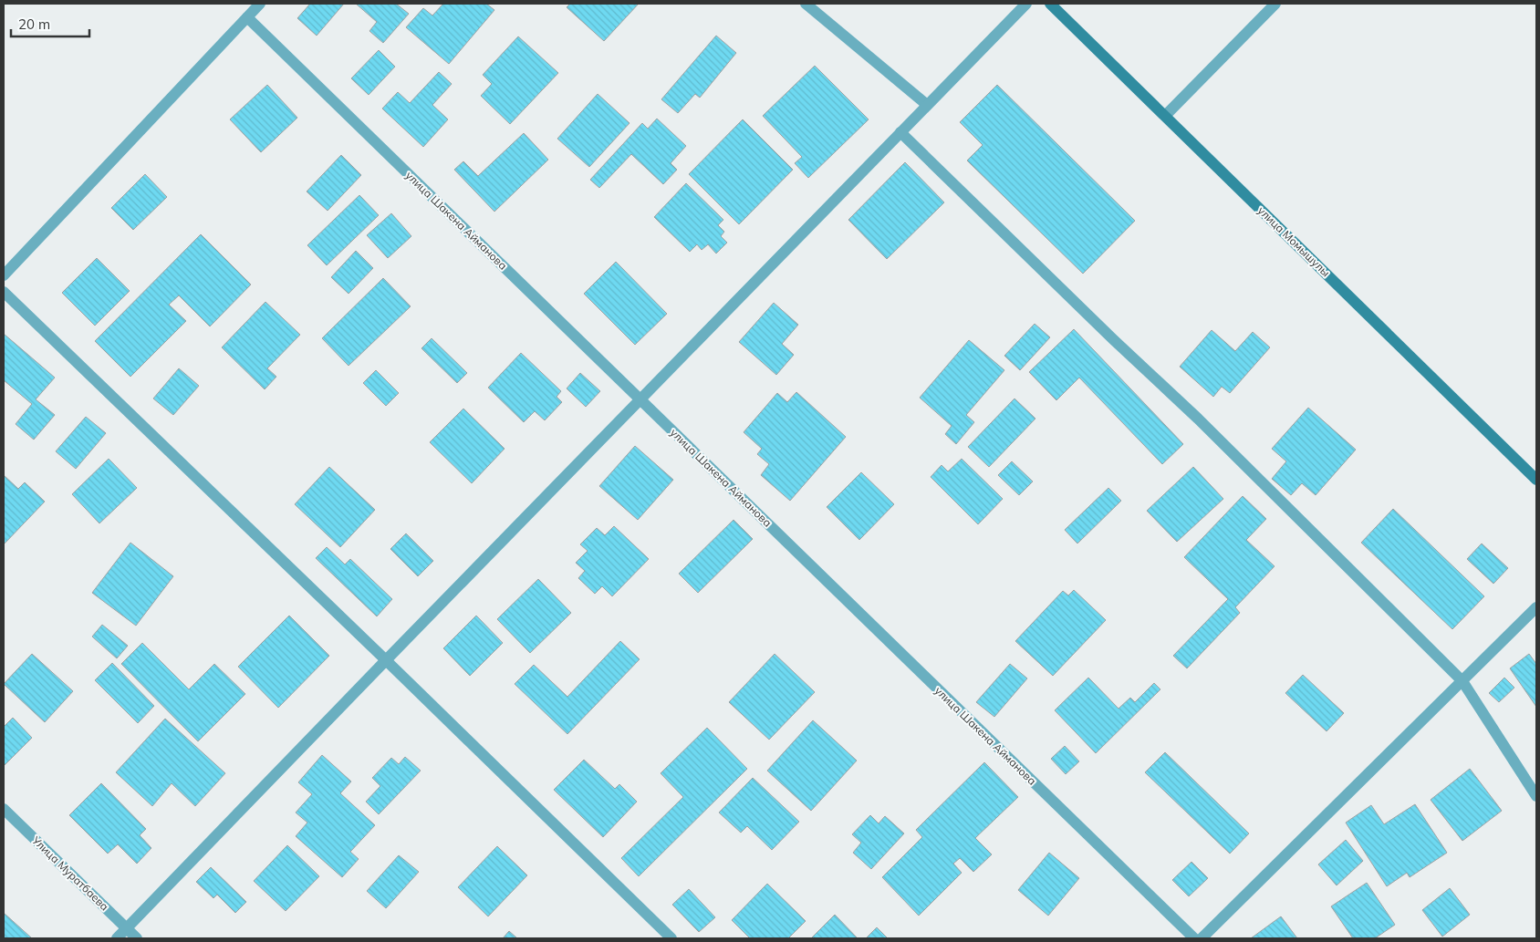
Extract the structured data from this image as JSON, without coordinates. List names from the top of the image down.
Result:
{
  "streets": {
    "street": ["улица Шакена Айманова", "улица Момышулы", "Улица Муратбаева"]
  },
  "scale_bar": "20 m"
}
